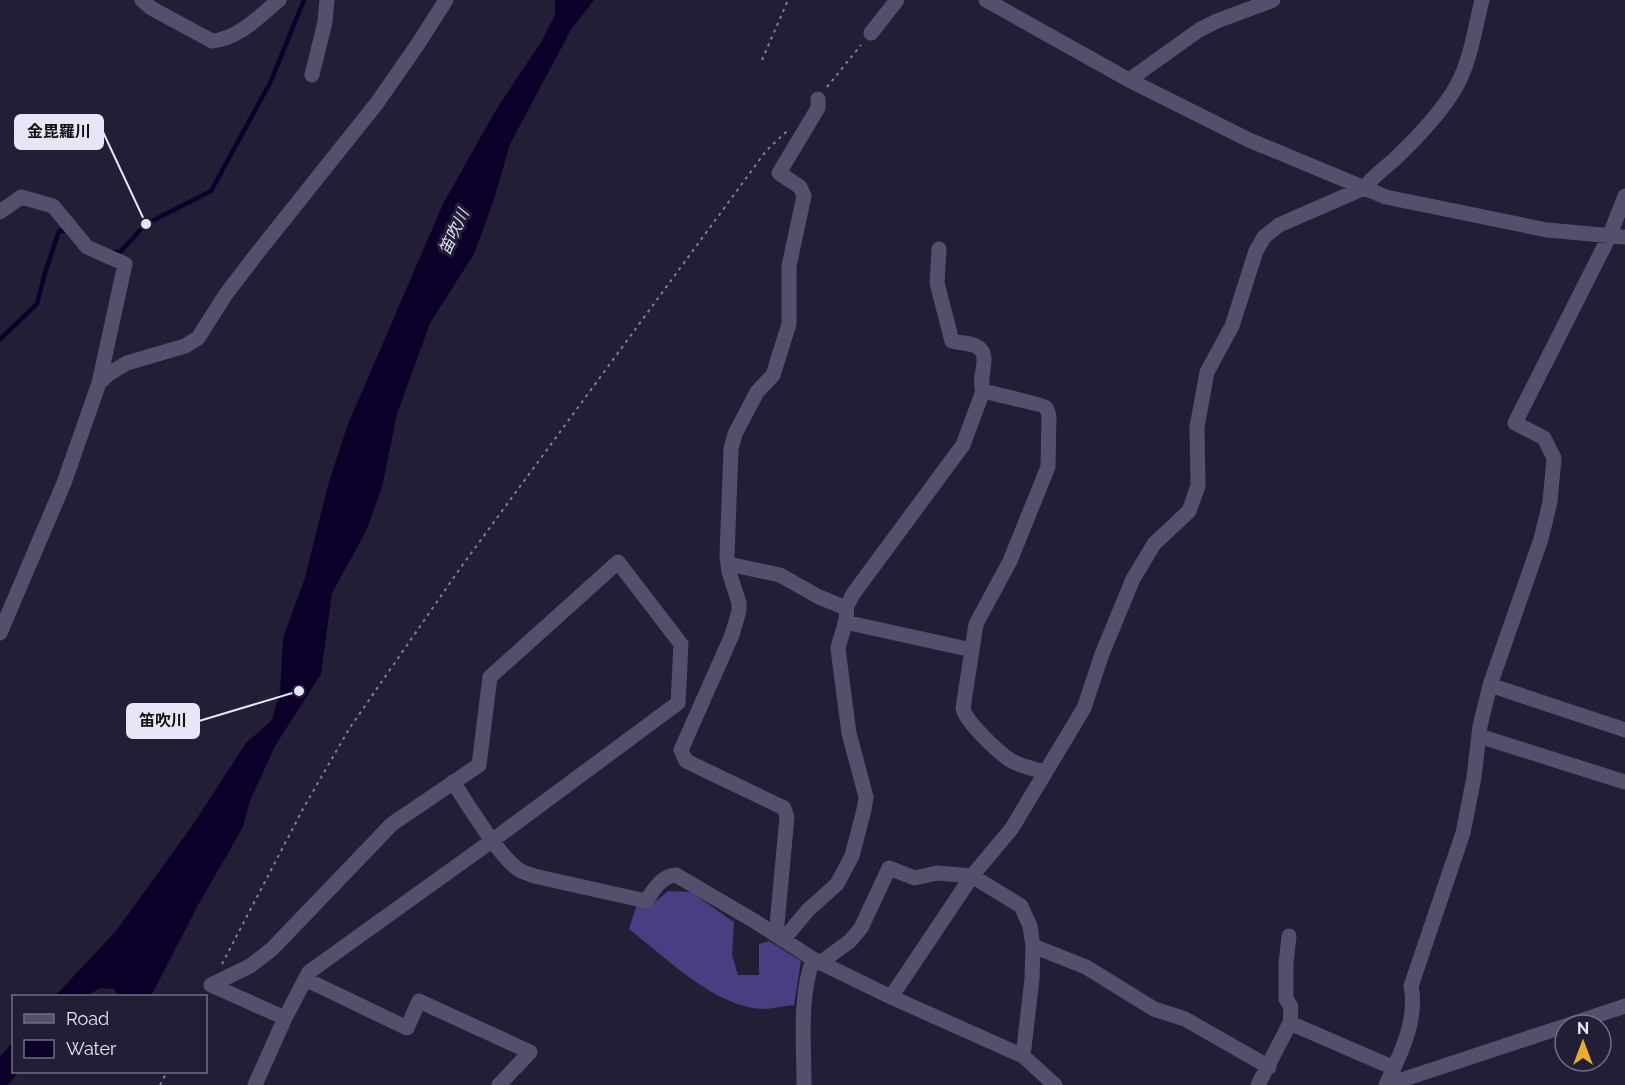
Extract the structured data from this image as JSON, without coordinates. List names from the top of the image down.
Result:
{
  "water": ["笛吹川"],
  "places": ["金毘羅川", "笛吹川"],
  "legend": ["Road", "Water"],
  "north": "top"
}
